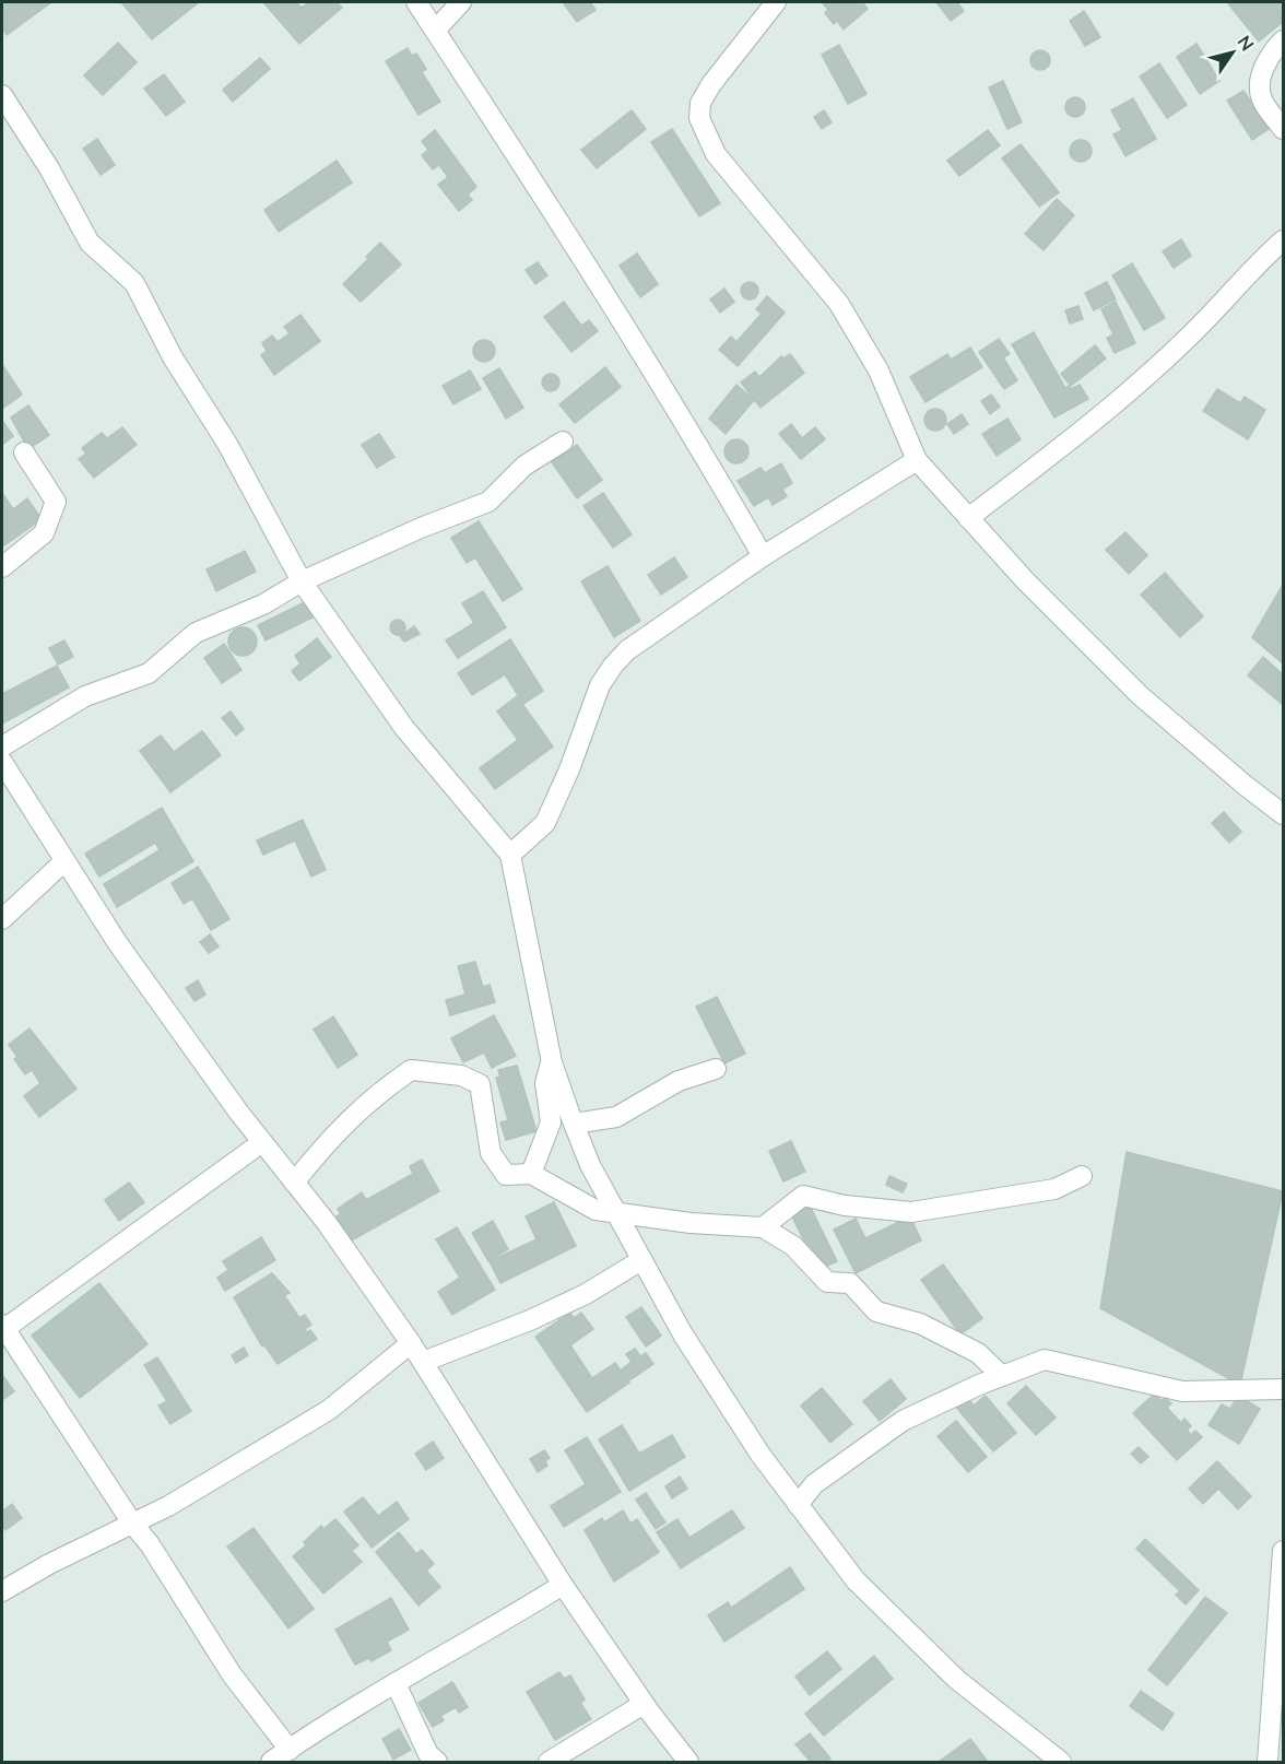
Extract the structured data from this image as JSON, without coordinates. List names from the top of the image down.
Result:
{
  "north": "top right"
}
